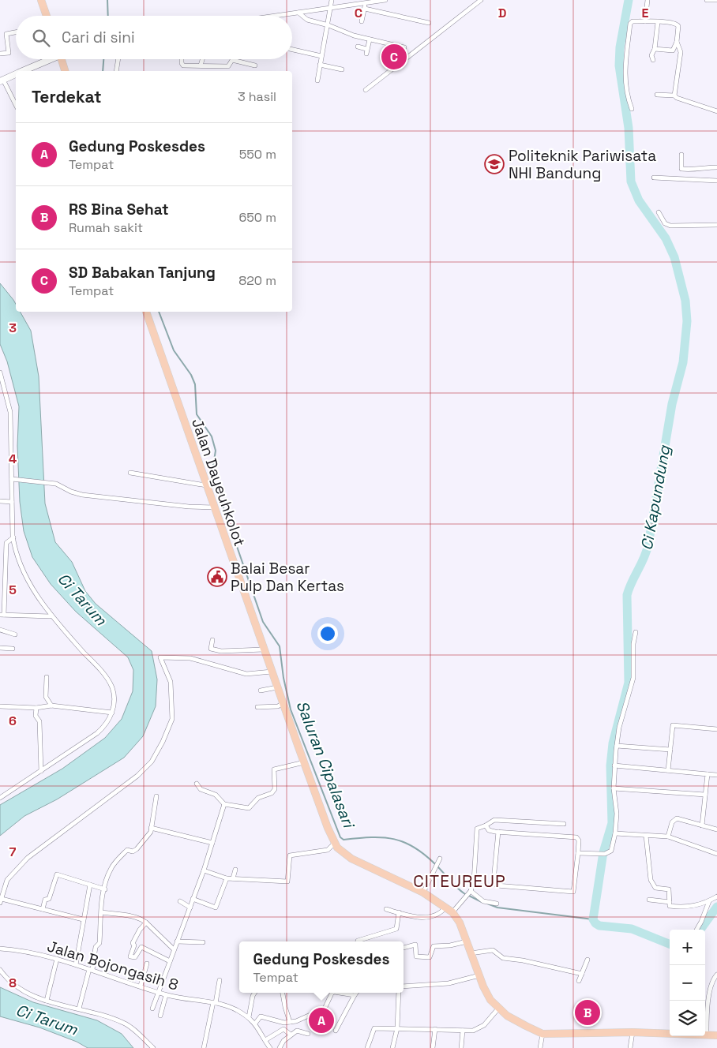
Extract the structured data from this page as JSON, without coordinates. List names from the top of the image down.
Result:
{
  "streets": {
    "main road": ["Jalan Dayeuhkolot"],
    "street": ["Jalan Bojongasih 8"]
  },
  "districts": ["CITEUREUP"],
  "water": ["Ci Kapundung", "Ci Tarum", "Saluran Cipalasari"],
  "places": {
    "school or university": ["Politeknik Pariwisata NHI Bandung"],
    "public building": ["Balai Besar Pulp Dan Kertas"]
  },
  "page": {
    "search": "Cari di sini",
    "pins": ["C", "B", "A"],
    "heading": ["Terdekat", "3 hasil"],
    "list": [
      {
        "mark": "A",
        "name": "Gedung Poskesdes",
        "note": "Tempat",
        "value": "550 m"
      },
      {
        "mark": "B",
        "name": "RS Bina Sehat",
        "note": "Rumah sakit",
        "value": "650 m"
      },
      {
        "mark": "C",
        "name": "SD Babakan Tanjung",
        "note": "Tempat",
        "value": "820 m"
      }
    ],
    "map_buttons": ["+", "−"],
    "popup": ["Gedung Poskesdes", "Tempat"]
  },
  "grid": {
    "columns": ["C", "D", "E"],
    "rows": [
      "3",
      "4",
      "5",
      "6",
      "7",
      "8"
    ]
  }
}
